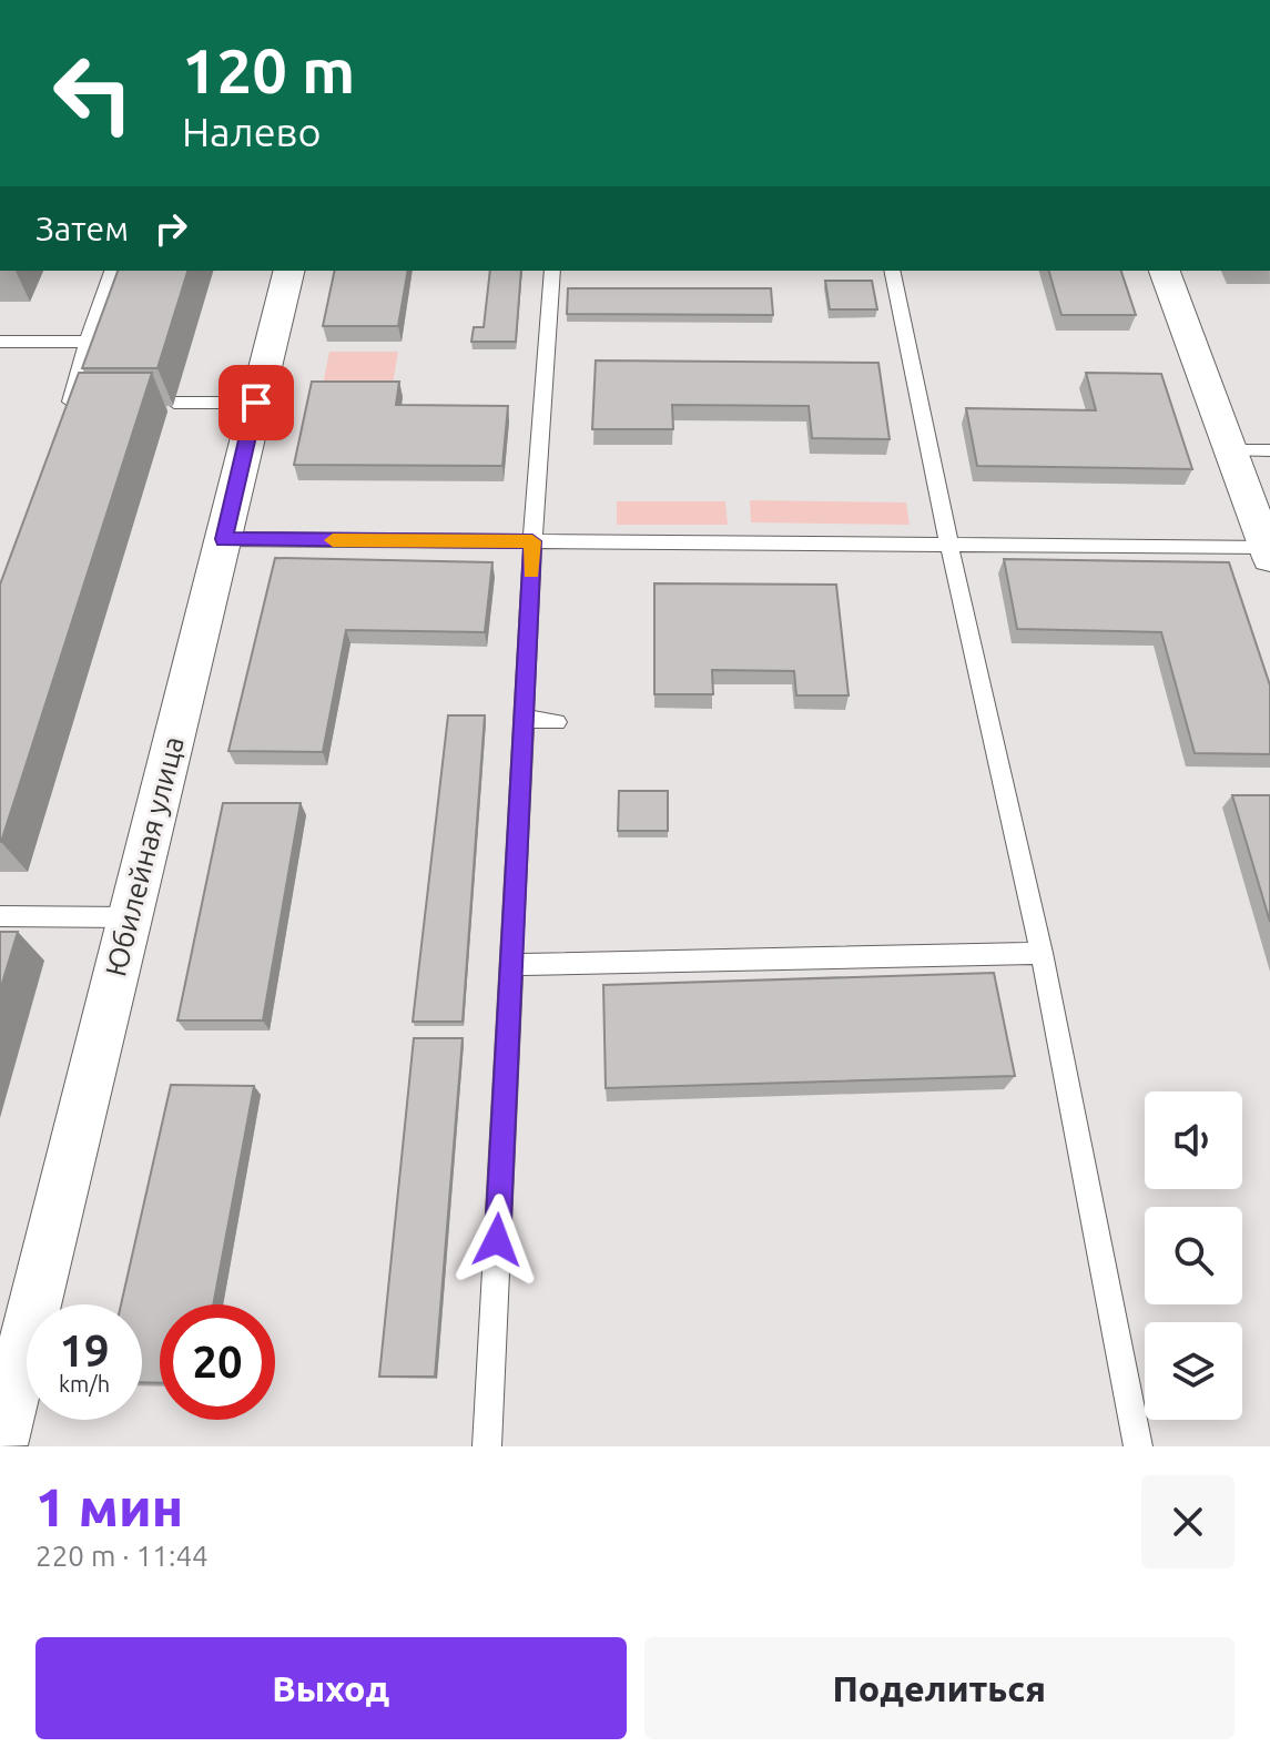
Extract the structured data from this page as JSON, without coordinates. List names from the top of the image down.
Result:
{
  "streets": {
    "street": ["Юбилейная улица"]
  },
  "page": {
    "turn": ["120 m", "Налево"],
    "then": "Затем",
    "speed": "19 km/h",
    "limit": "20",
    "heading": ["1 мин", "220 m · 11:44"],
    "buttons": ["Выход", "Поделиться"]
  }
}
